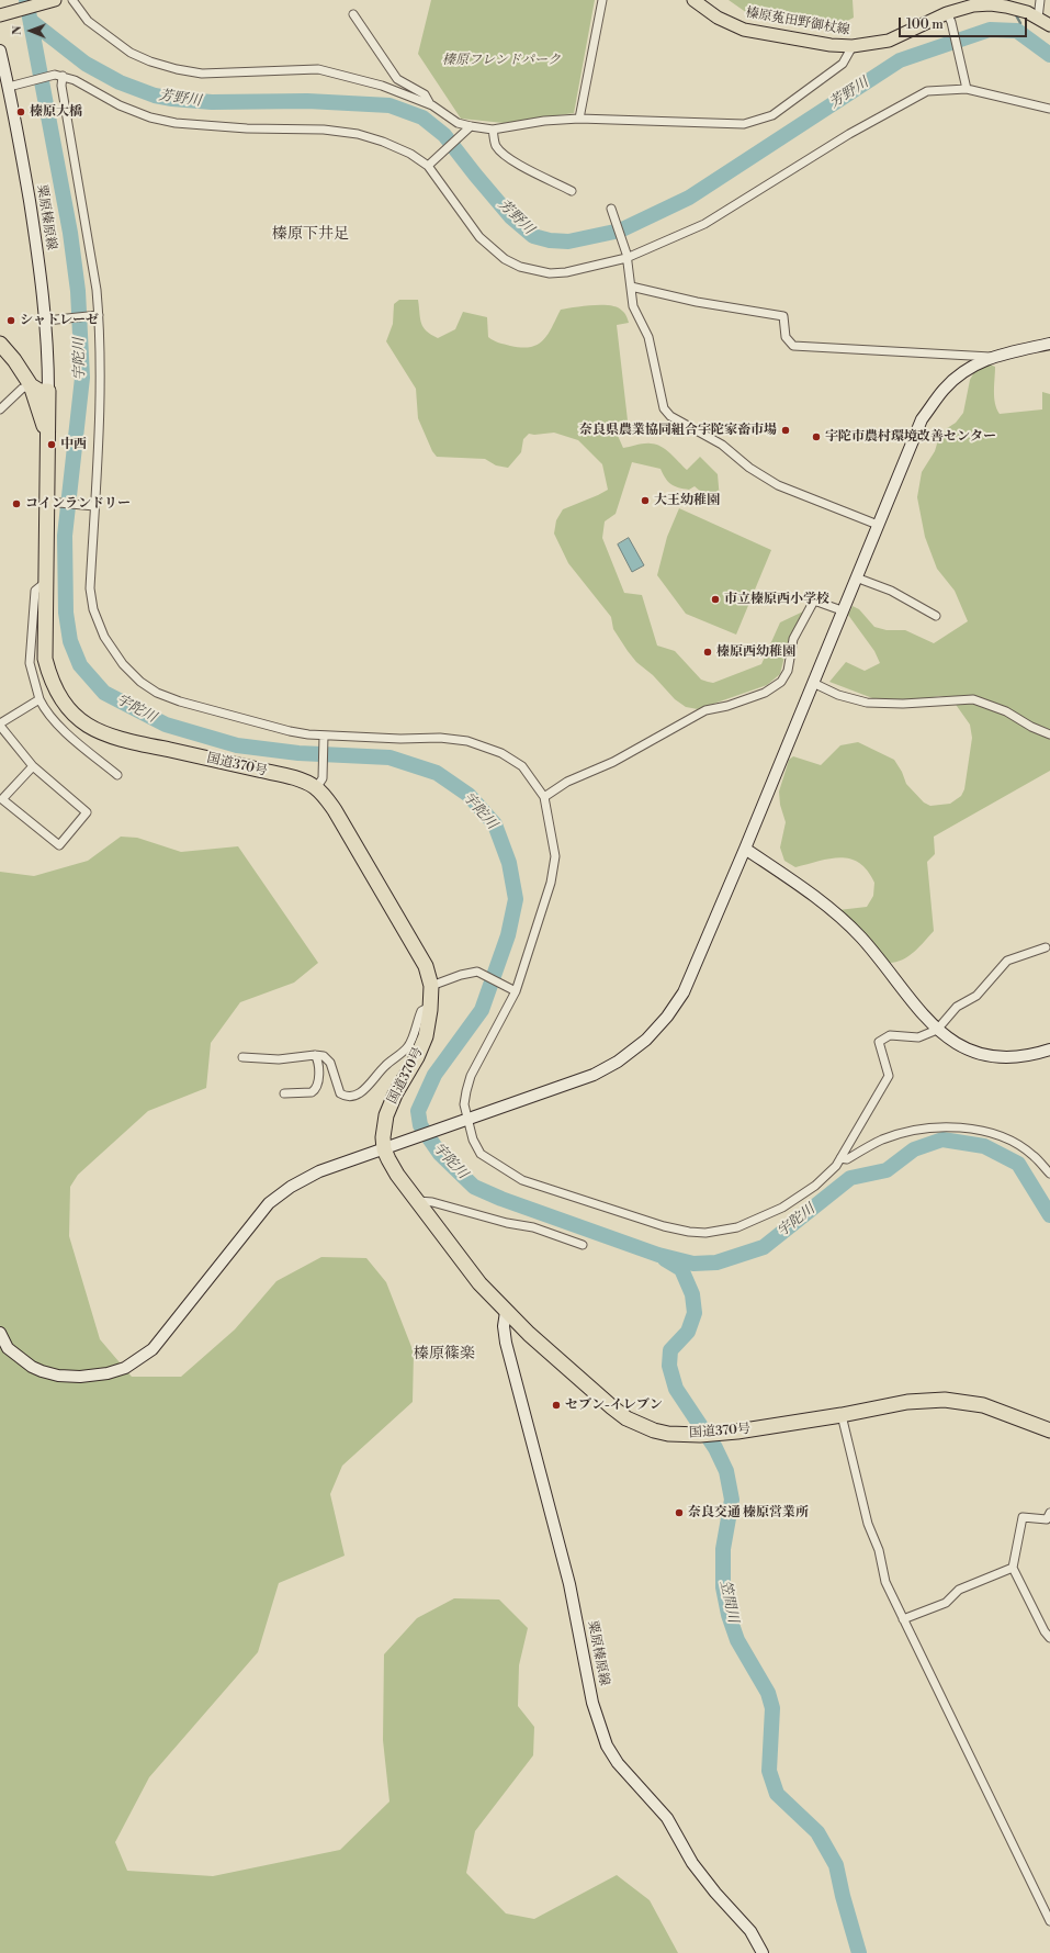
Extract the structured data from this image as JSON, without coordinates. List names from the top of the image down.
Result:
{
  "streets": {
    "highway": ["国道370号"],
    "main road": ["榛原菟田野御杖線"],
    "street": ["粟原榛原線"]
  },
  "crossings": [
    ["粟原榛原線", "国道370号"]
  ],
  "districts": ["榛原下井足", "榛原篠楽"],
  "water": ["芳野川", "宇陀川", "笠間川"],
  "parks": ["榛原フレンドパーク"],
  "places": [
    "榛原大橋",
    "シャトレーゼ",
    "奈良県農業協同組合宇陀家畜市場",
    "宇陀市農村環境改善センター",
    "中西",
    "大王幼稚園",
    "コインランドリー",
    "市立榛原西小学校",
    "榛原西幼稚園",
    "セブン-イレブン",
    "奈良交通 榛原営業所"
  ],
  "scale_bar": "100 m",
  "north": "left"
}
